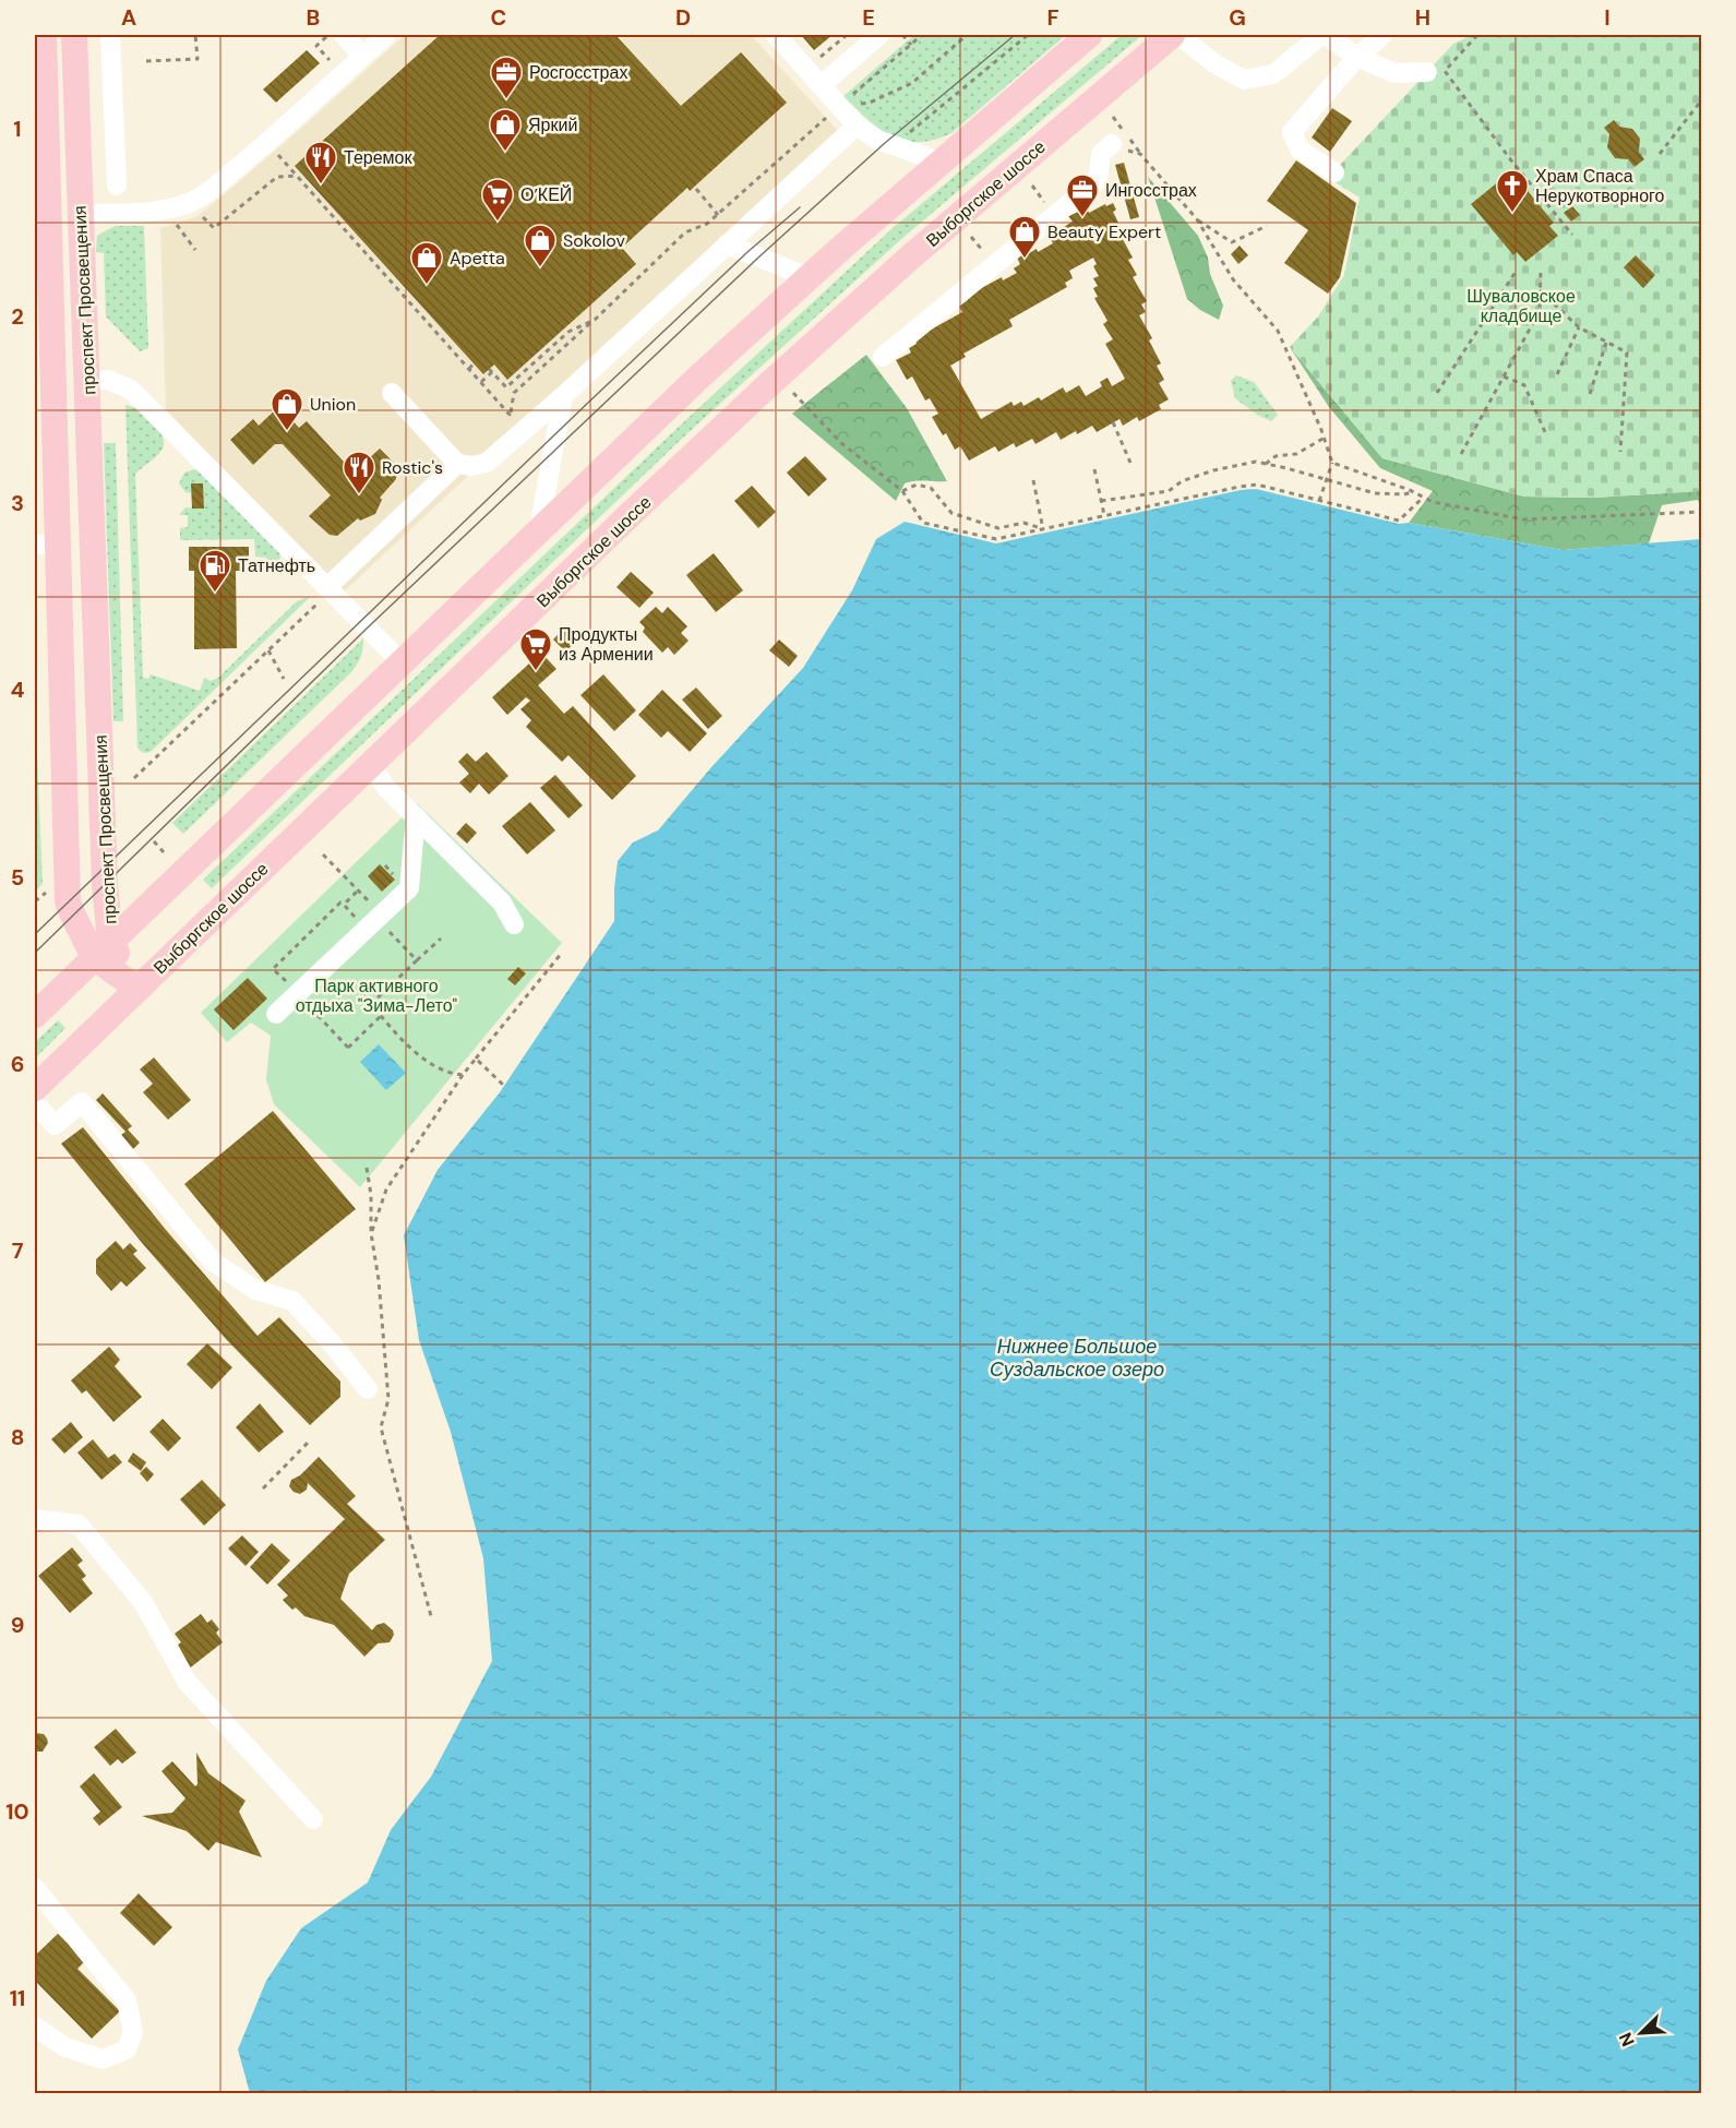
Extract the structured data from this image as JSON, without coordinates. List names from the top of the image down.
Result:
{
  "streets": {
    "main road": ["Выборгское шоссе", "проспект Просвещения"]
  },
  "crossings": [
    ["Выборгское шоссе", "проспект Просвещения"]
  ],
  "water": ["Нижнее Большое Суздальское озеро"],
  "parks": ["Шуваловское кладбище", "Парк активного отдыха \"Зима-Лето\""],
  "places": {
    "office": ["Росгосстрах", "Ингосстрах"],
    "shop": [
      "Яркий",
      "Beauty Expert",
      "Sokolov",
      "Apetta",
      "Union"
    ],
    "restaurant": ["Теремок", "Rostic's"],
    "church": ["Храм Спаса Нерукотворного"],
    "supermarket": ["О’КЕЙ", "Продукты из Армении"],
    "fuel station": ["Татнефть"]
  },
  "north": "bottom left",
  "grid": {
    "columns": [
      "A",
      "B",
      "C",
      "D",
      "E",
      "F",
      "G",
      "H",
      "I"
    ],
    "rows": [
      "1",
      "2",
      "3",
      "4",
      "5",
      "6",
      "7",
      "8",
      "9",
      "10",
      "11"
    ]
  }
}
